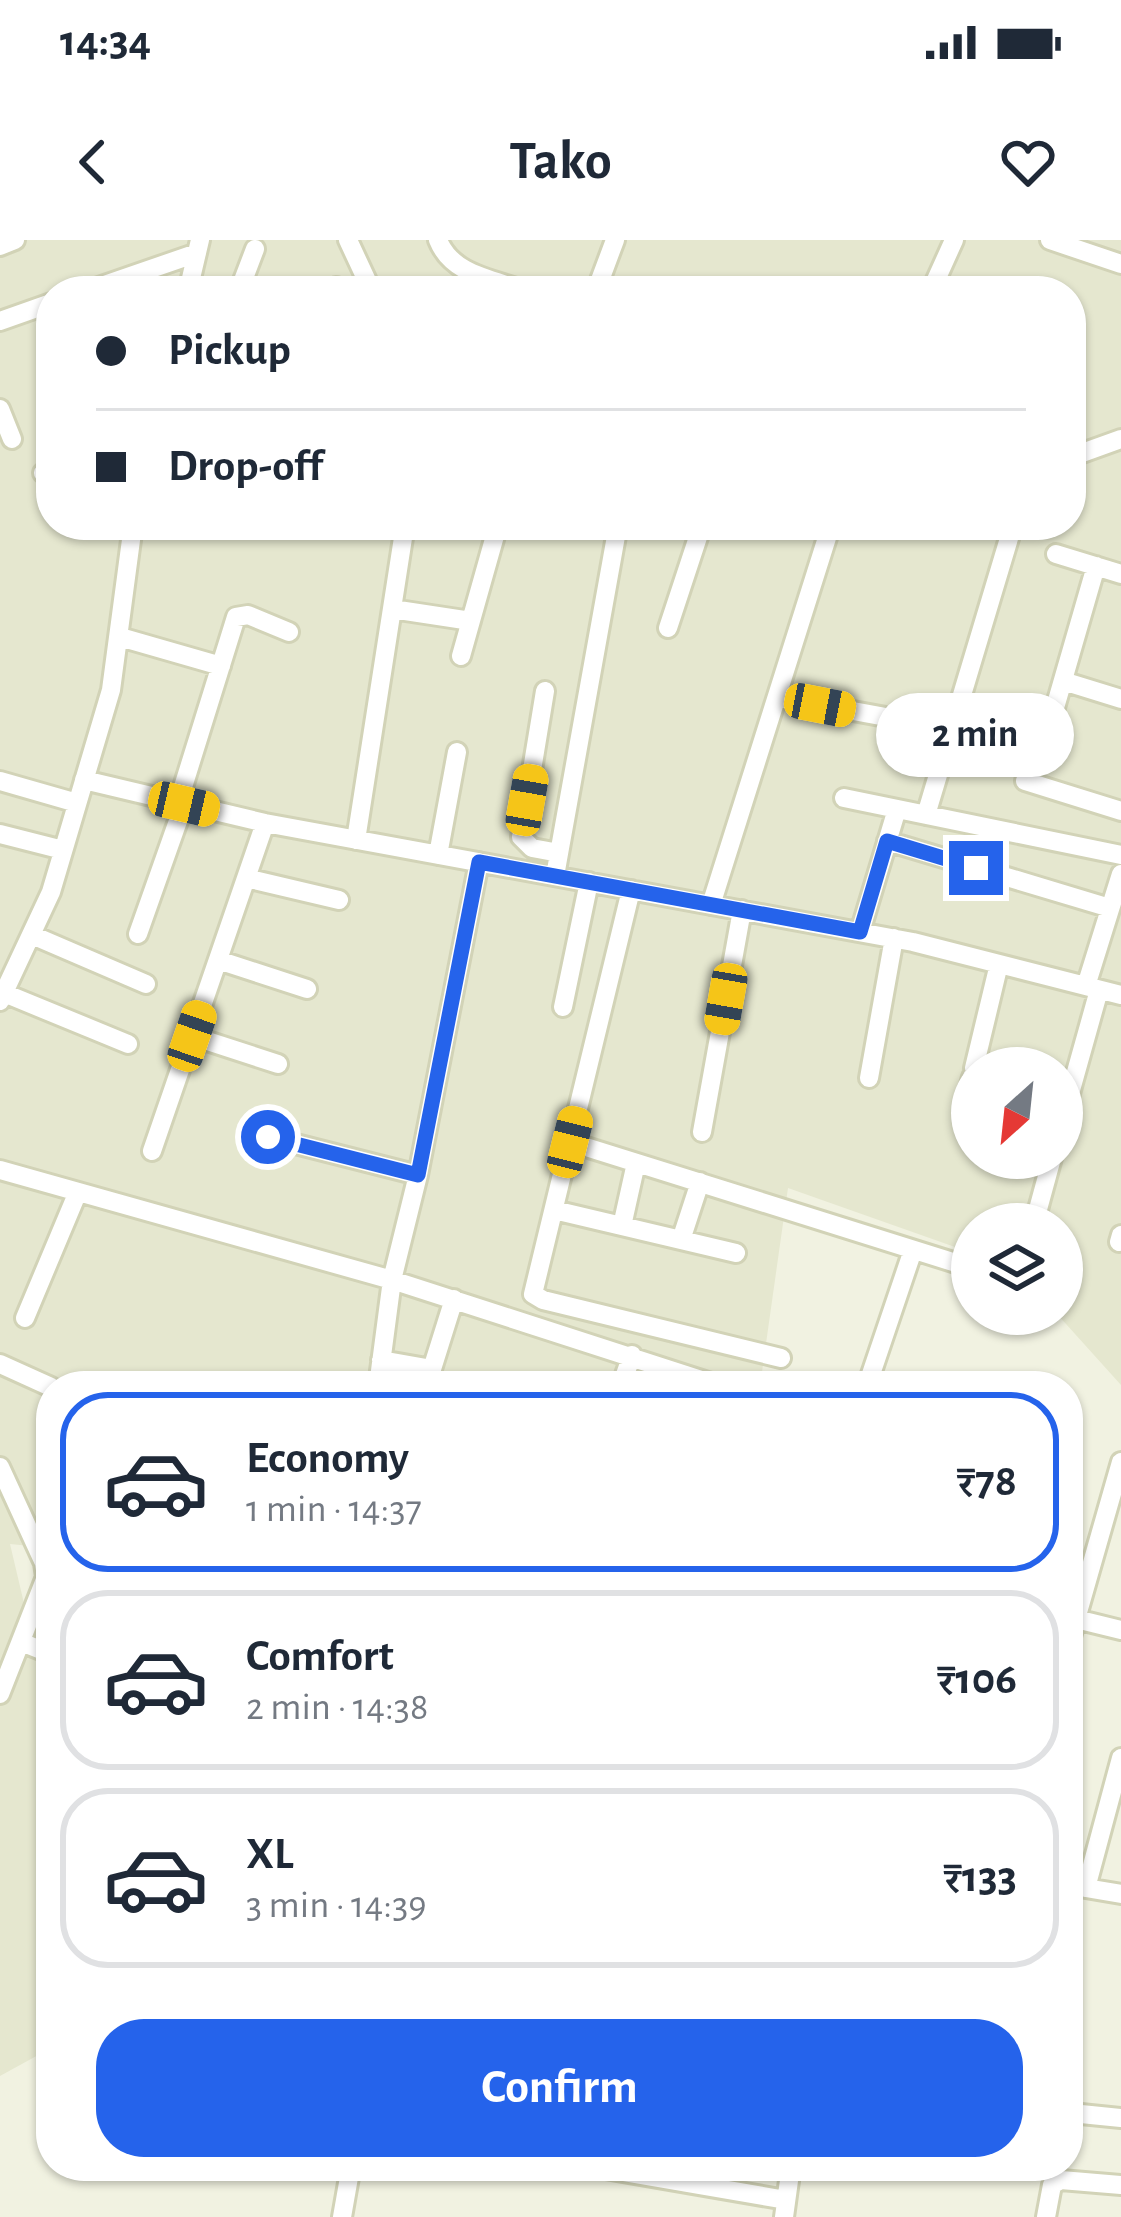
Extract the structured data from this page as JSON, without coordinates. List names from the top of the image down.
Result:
{
  "north": "bottom left",
  "page": {
    "status": "14:34",
    "header": "Tako",
    "banner": ["Pickup", "Drop-off"],
    "bubble": "2 min",
    "list": [
      {
        "name": "Economy",
        "note": "1 min · 14:37",
        "value": "₹78"
      },
      {
        "name": "Comfort",
        "note": "2 min · 14:38",
        "value": "₹106"
      },
      {
        "name": "XL",
        "note": "3 min · 14:39",
        "value": "₹133"
      }
    ],
    "buttons": "Confirm"
  }
}
